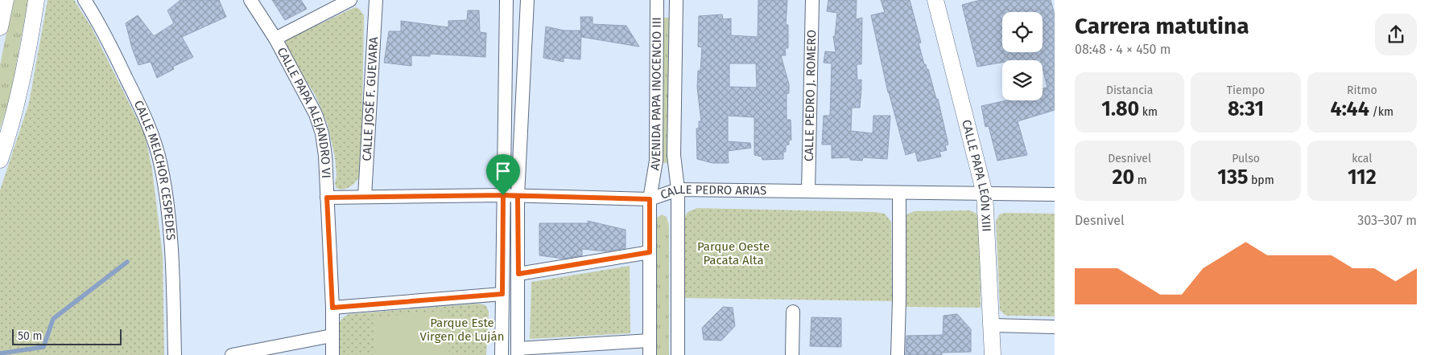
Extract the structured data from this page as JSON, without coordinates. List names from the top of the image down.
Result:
{
  "streets": {
    "street": [
      "AVENIDA PAPA INOCENCIO III",
      "CALLE PEDRO J. ROMERO",
      "CALLE JOSÉ F. GUEVARA",
      "CALLE PAPA ALEJANDRO VI",
      "CALLE MELCHOR CESPEDES",
      "CALLE PAPA LEÓN XIII",
      "CALLE PEDRO ARIAS"
    ]
  },
  "crossings": [
    ["AVENIDA PAPA INOCENCIO III", "CALLE PEDRO ARIAS"],
    ["CALLE PEDRO J. ROMERO", "CALLE PEDRO ARIAS"],
    ["CALLE JOSÉ F. GUEVARA", "CALLE PEDRO ARIAS"],
    ["CALLE PAPA ALEJANDRO VI", "CALLE PEDRO ARIAS"],
    ["CALLE PAPA LEÓN XIII", "CALLE PEDRO ARIAS"]
  ],
  "parks": ["Parque Oeste Pacata Alta", "Parque Este Virgen de Luján"],
  "scale_bar": "50 m",
  "page": {
    "heading": ["Carrera matutina", "08:48 · 4 × 450 m"],
    "stats": [
      ["Distancia", "1.80 km"],
      ["Tiempo", "8:31"],
      ["Ritmo", "4:44 /km"],
      ["Desnivel", "20 m"],
      ["Pulso", "135 bpm"],
      ["kcal", "112"]
    ],
    "chart": ["Desnivel", "303–307 m"],
    "scale": "50 m"
  }
}
